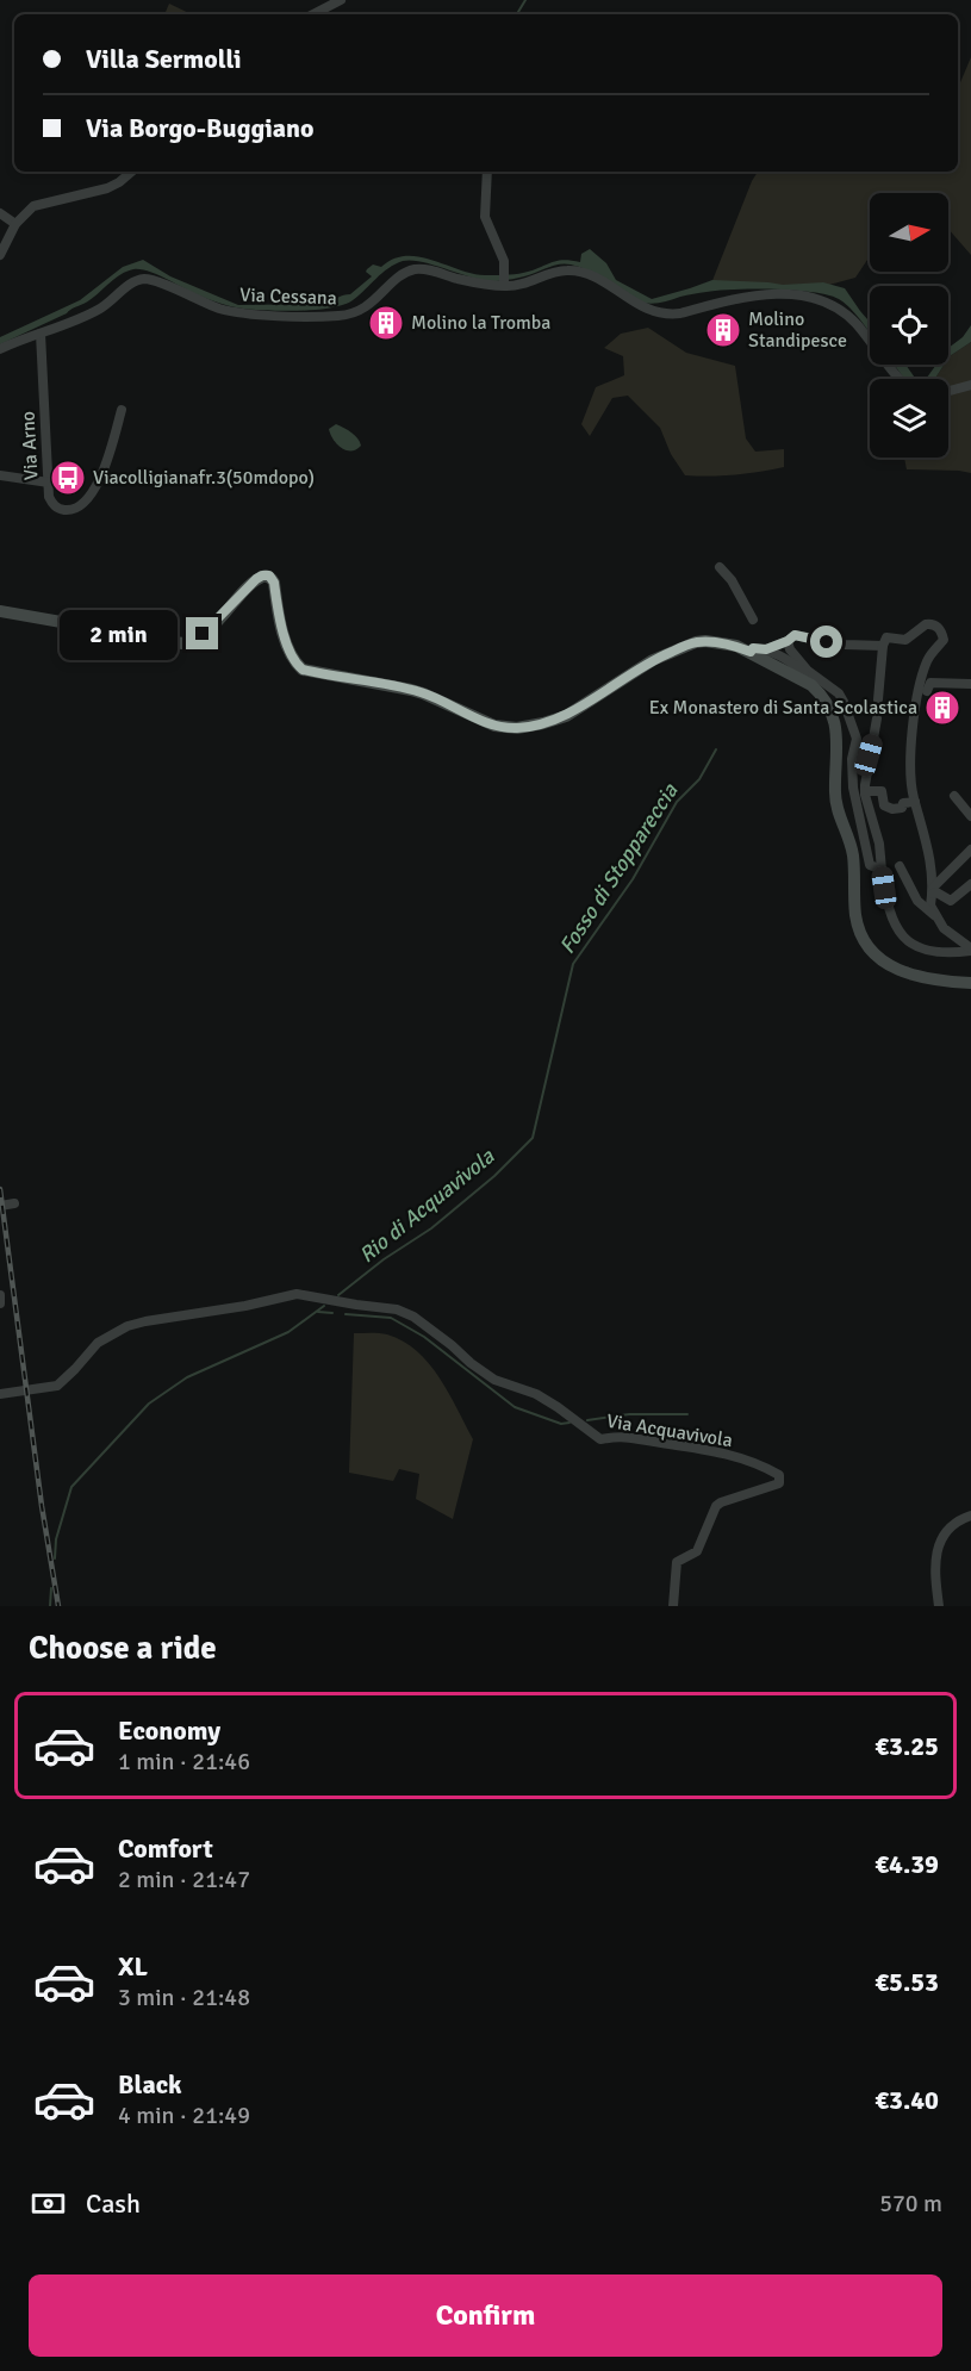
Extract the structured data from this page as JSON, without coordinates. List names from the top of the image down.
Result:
{
  "streets": {
    "street": ["Via Cessana", "Via Arno", "Via Acquavivola"]
  },
  "crossings": [
    ["Via Cessana", "Via Arno"]
  ],
  "water": ["Fosso di Stoppareccia", "Rio di Acquavivola"],
  "places": {
    "building": ["Molino la Tromba", "Molino Standipesce", "Ex Monastero di Santa Scolastica"],
    "bus stop": ["Viacolligianafr.3(50mdopo)"]
  },
  "north": "right",
  "page": {
    "banner": ["Villa Sermolli", "Via Borgo-Buggiano"],
    "bubble": "2 min",
    "heading": "Choose a ride",
    "list": [
      {
        "name": "Economy",
        "note": "1 min · 21:46",
        "value": "€3.25"
      },
      {
        "name": "Comfort",
        "note": "2 min · 21:47",
        "value": "€4.39"
      },
      {
        "name": "XL",
        "note": "3 min · 21:48",
        "value": "€5.53"
      },
      {
        "name": "Black",
        "note": "4 min · 21:49",
        "value": "€3.40"
      }
    ],
    "pay": ["Cash", "570 m"],
    "buttons": "Confirm"
  }
}
